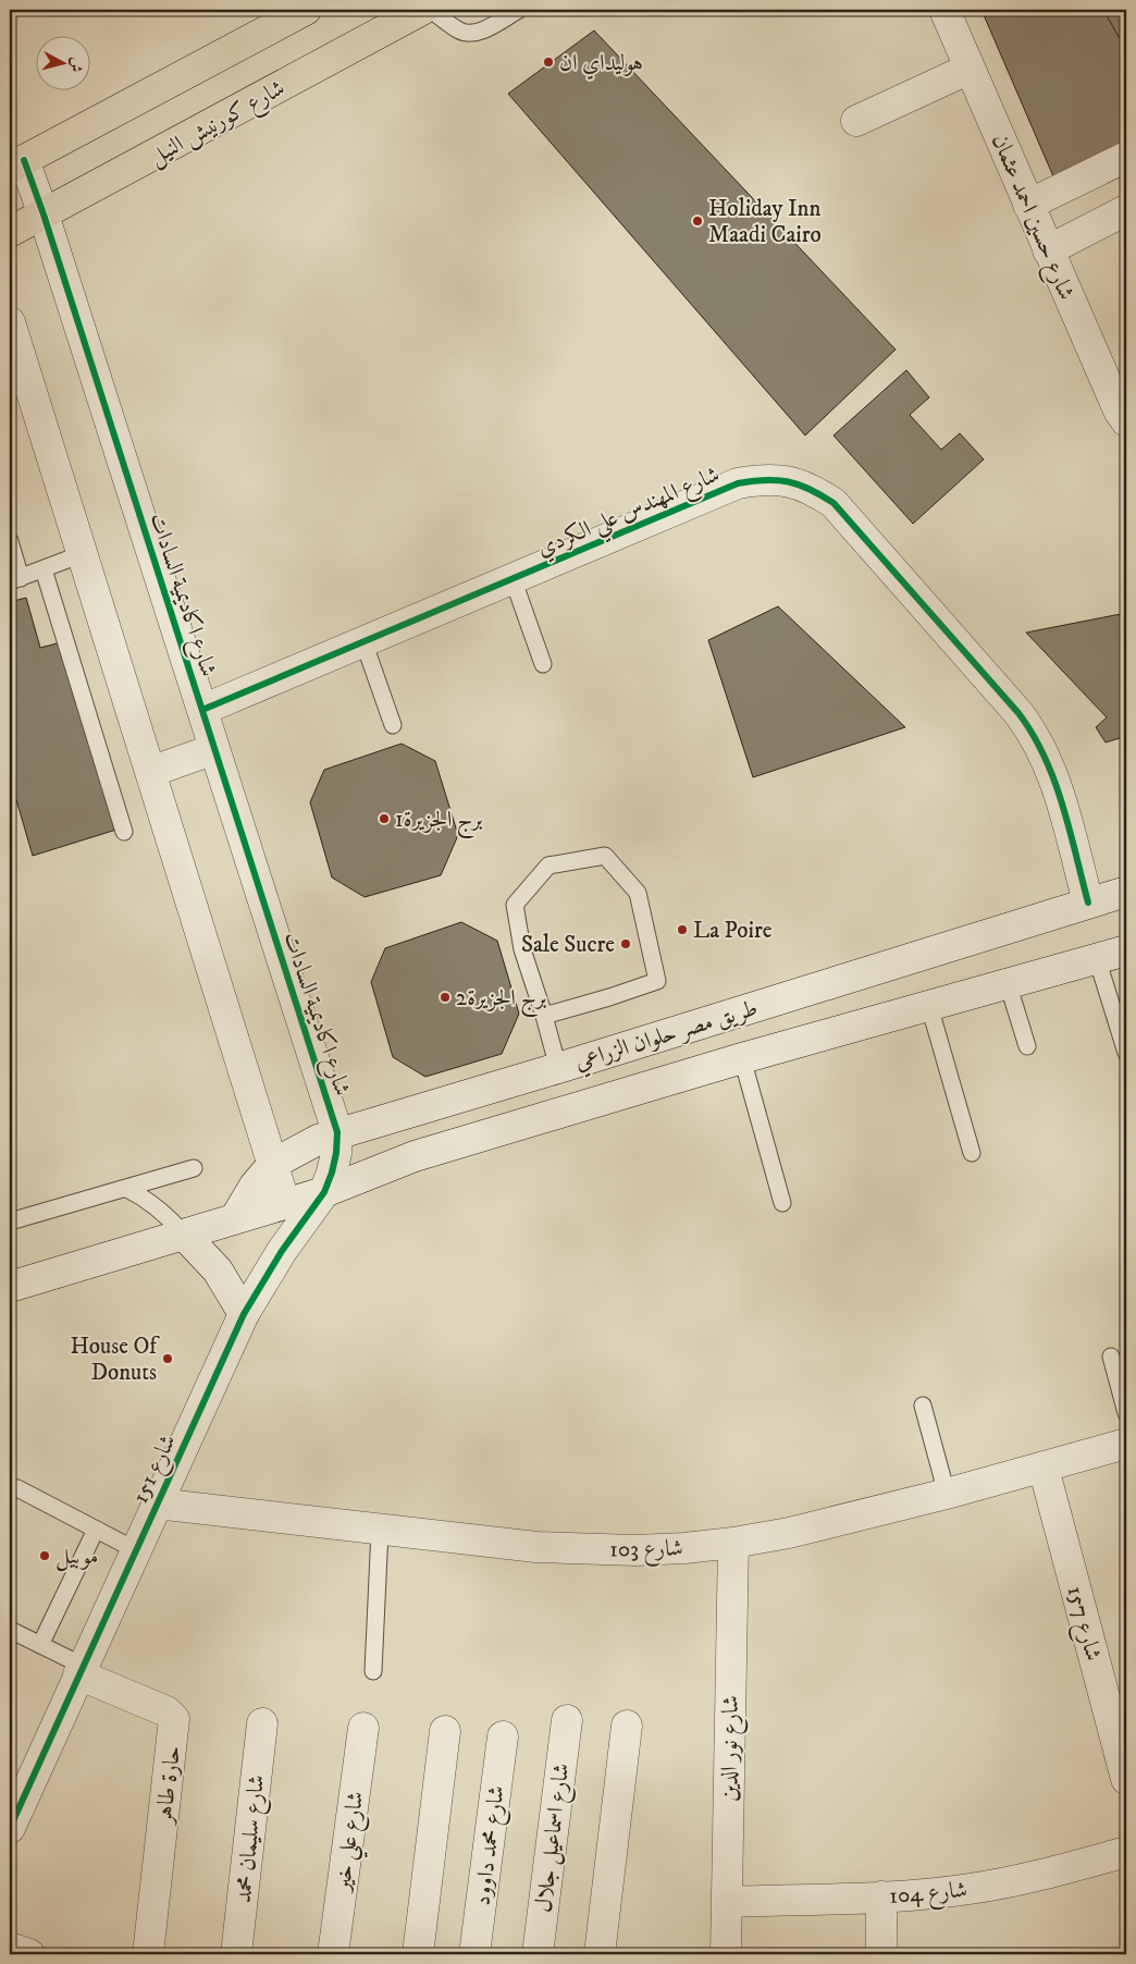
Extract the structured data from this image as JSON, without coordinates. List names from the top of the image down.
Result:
{
  "streets": {
    "highway": ["شارع كورنيش النيل"],
    "street": [
      "شارع حسين احمد عثمان",
      "شارع المهندس علي الكردي",
      "شارع اكاديمية السادات",
      "طريق مصر حلوان الزراعي",
      "شارع 151",
      "شارع 103",
      "شارع 157",
      "شارع نور الدين",
      "حارة طاهر",
      "شارع اسماعيل جلال",
      "شارع سليمان محمد",
      "شارع علي خير",
      "شارع محمد داوود",
      "شارع 104"
    ]
  },
  "crossings": [
    ["شارع كورنيش النيل", "شارع اكاديمية السادات"],
    ["شارع المهندس علي الكردي", "شارع اكاديمية السادات"],
    ["شارع المهندس علي الكردي", "طريق مصر حلوان الزراعي"],
    ["شارع اكاديمية السادات", "طريق مصر حلوان الزراعي"],
    ["شارع اكاديمية السادات", "شارع 151"],
    ["طريق مصر حلوان الزراعي", "شارع 151"],
    ["شارع 151", "شارع 103"],
    ["شارع 151", "حارة طاهر"],
    ["شارع 103", "شارع 157"],
    ["شارع 103", "شارع نور الدين"],
    ["شارع نور الدين", "شارع 104"]
  ],
  "places": [
    "هوليداي ان",
    "Holiday Inn Maadi Cairo",
    "برج الجزيرة1",
    "La Poire",
    "Sale Sucre",
    "برج الجزيرة2",
    "House Of Donuts",
    "موبيل"
  ],
  "north": "right"
}
